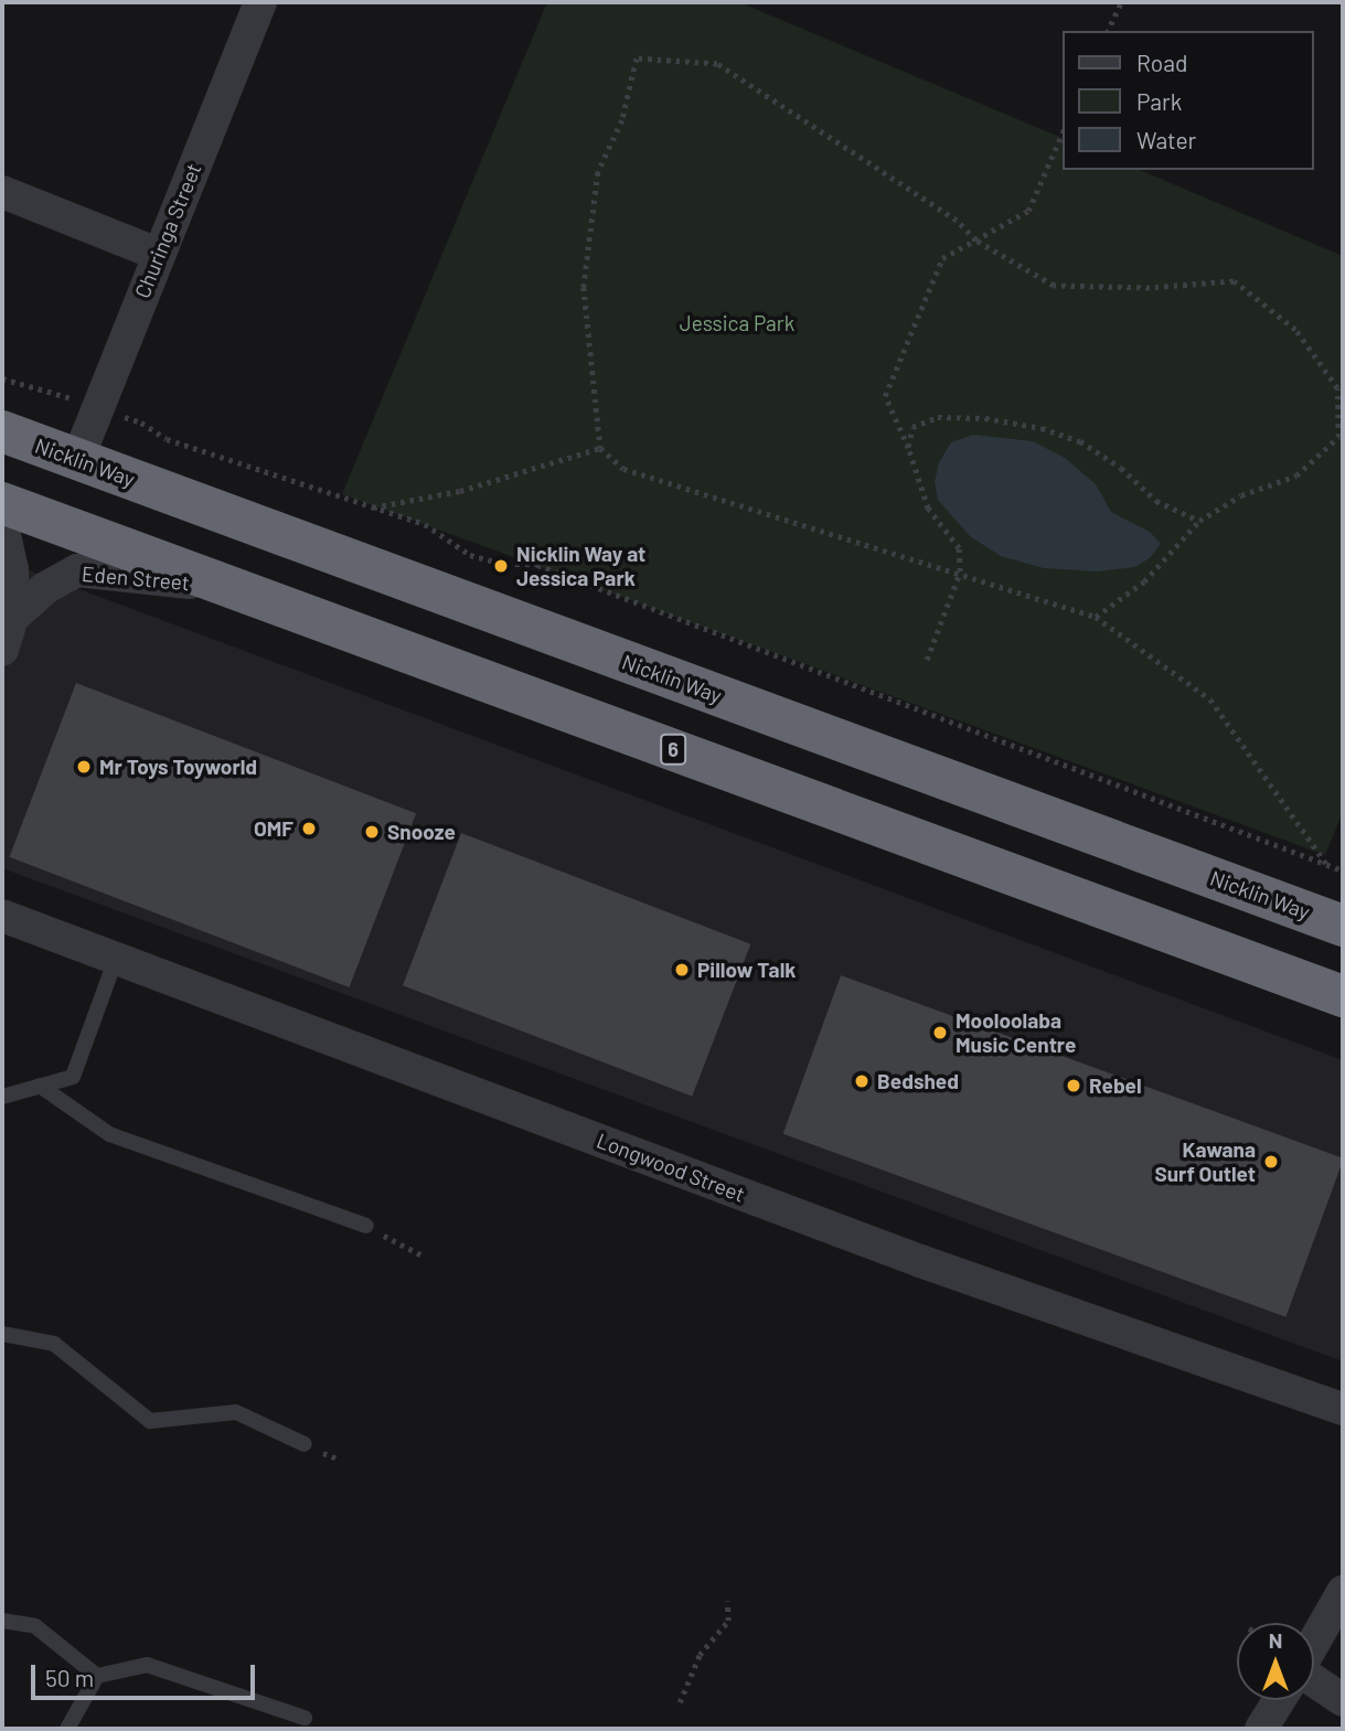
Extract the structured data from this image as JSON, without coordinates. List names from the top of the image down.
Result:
{
  "streets": {
    "highway": ["Nicklin Way", "6"],
    "street": ["Churinga Street", "Eden Street", "Longwood Street"]
  },
  "crossings": [
    ["Churinga Street", "Nicklin Way"],
    ["Eden Street", "6"]
  ],
  "parks": ["Jessica Park"],
  "places": [
    "Nicklin Way at Jessica Park",
    "Mr Toys Toyworld",
    "OMF",
    "Snooze",
    "Pillow Talk",
    "Mooloolaba Music Centre",
    "Bedshed",
    "Rebel",
    "Kawana Surf Outlet"
  ],
  "legend": ["Road", "Park", "Water"],
  "scale_bar": "50 m",
  "north": "top"
}
